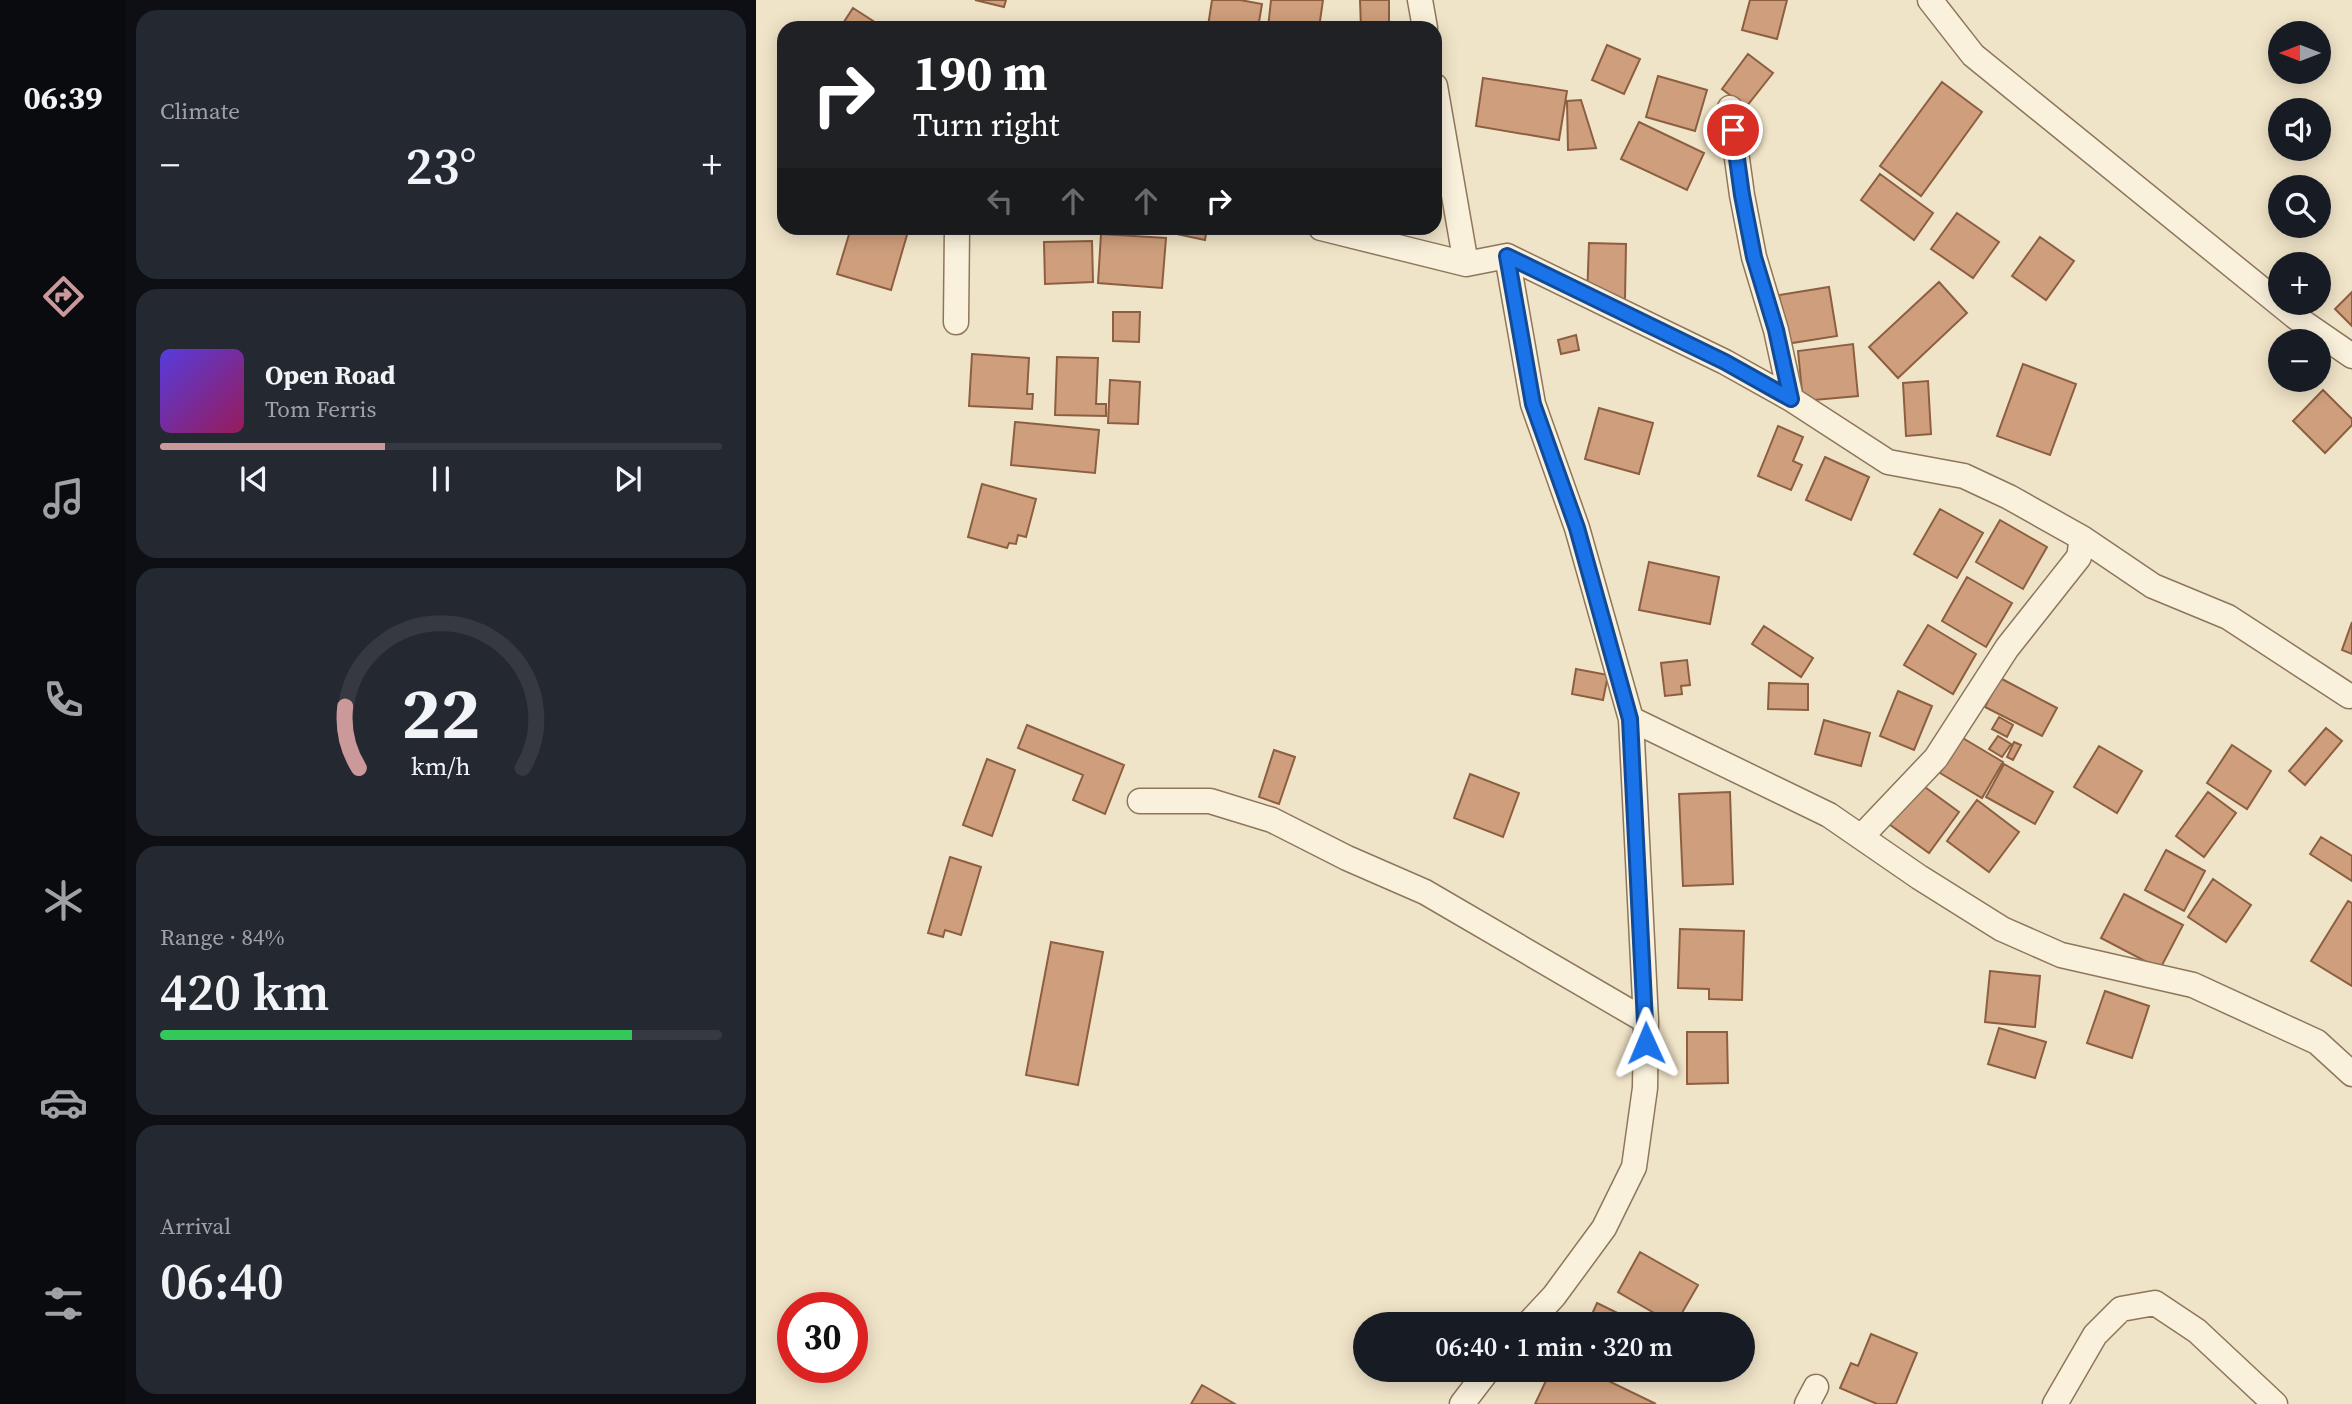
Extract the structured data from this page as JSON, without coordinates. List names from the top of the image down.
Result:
{
  "north": "left",
  "page": {
    "tabs": "06:39",
    "tile": [
      "Climate",
      ["Range · 84%", "420 km"],
      ["Arrival", "06:40"]
    ],
    "map_buttons": ["+", "−"],
    "turn": ["190 m", "Turn right"],
    "heat": ["−", "23°", "+"],
    "song": ["Open Road", "Tom Ferris"],
    "limit": "30",
    "trip": "06:40 · 1 min · 320 m",
    "gauge": ["22", "km/h"]
  }
}
